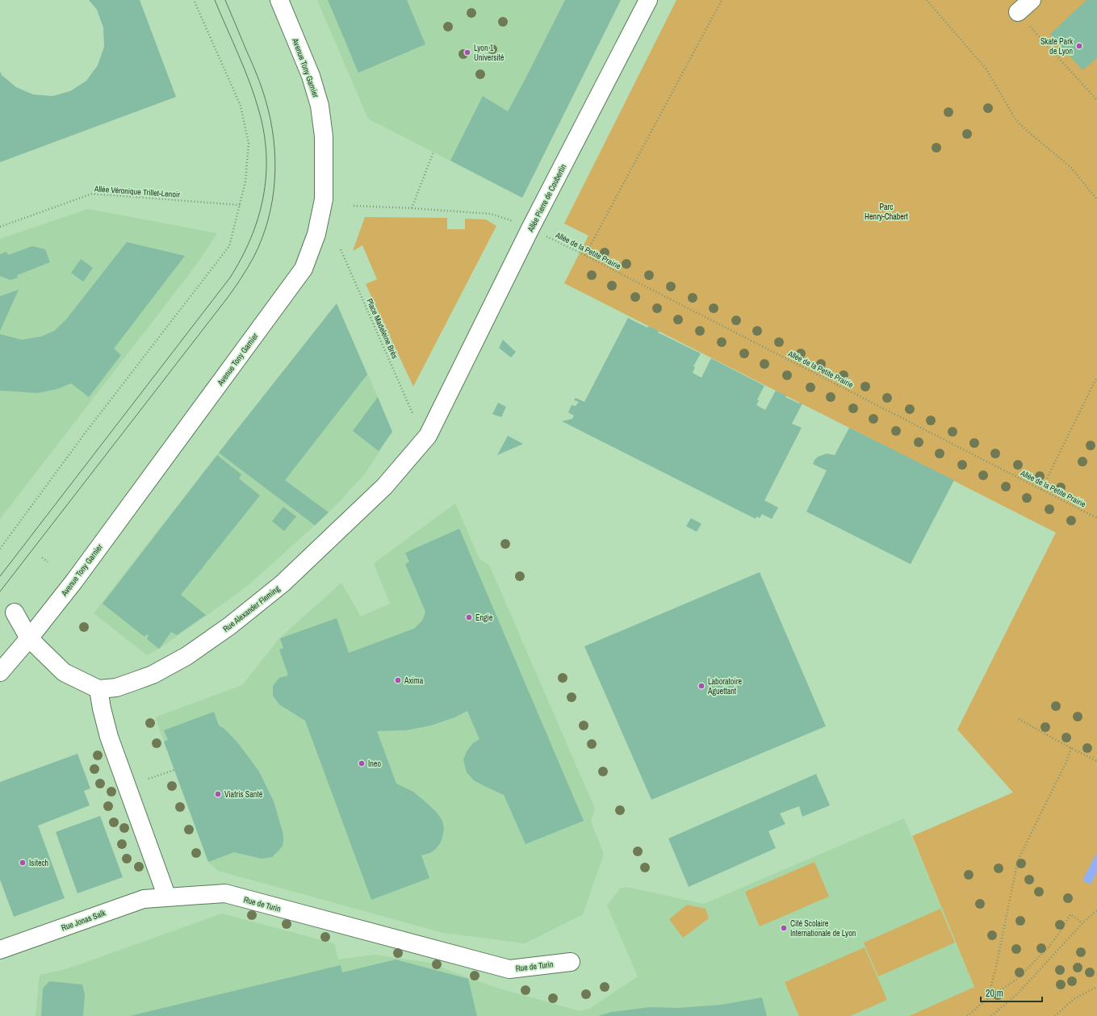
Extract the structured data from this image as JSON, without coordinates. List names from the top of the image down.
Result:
{
  "streets": {
    "street": [
      "Avenue Tony Garnier",
      "Allée Pierre de Coubertin",
      "Rue Alexander Fleming",
      "Rue de Turin",
      "Rue Jonas Salk"
    ],
    "path": ["Allée Véronique Trillet-Lenoir", "Allée de la Petite Prairie", "Place Madeleine Brès"]
  },
  "crossings": [
    ["Allée Pierre de Coubertin", "Rue Alexander Fleming"],
    ["Rue de Turin", "Rue Jonas Salk"]
  ],
  "parks": ["Parc Henry-Chabert"],
  "places": [
    "Skate Park de Lyon",
    "Lyon 1 Université",
    "Engie",
    "Axima",
    "Laboratoire Aguettant",
    "Ineo",
    "Viatris Santé",
    "Isitech",
    "Cité Scolaire Internationale de Lyon"
  ],
  "scale_bar": "20 m"
}
